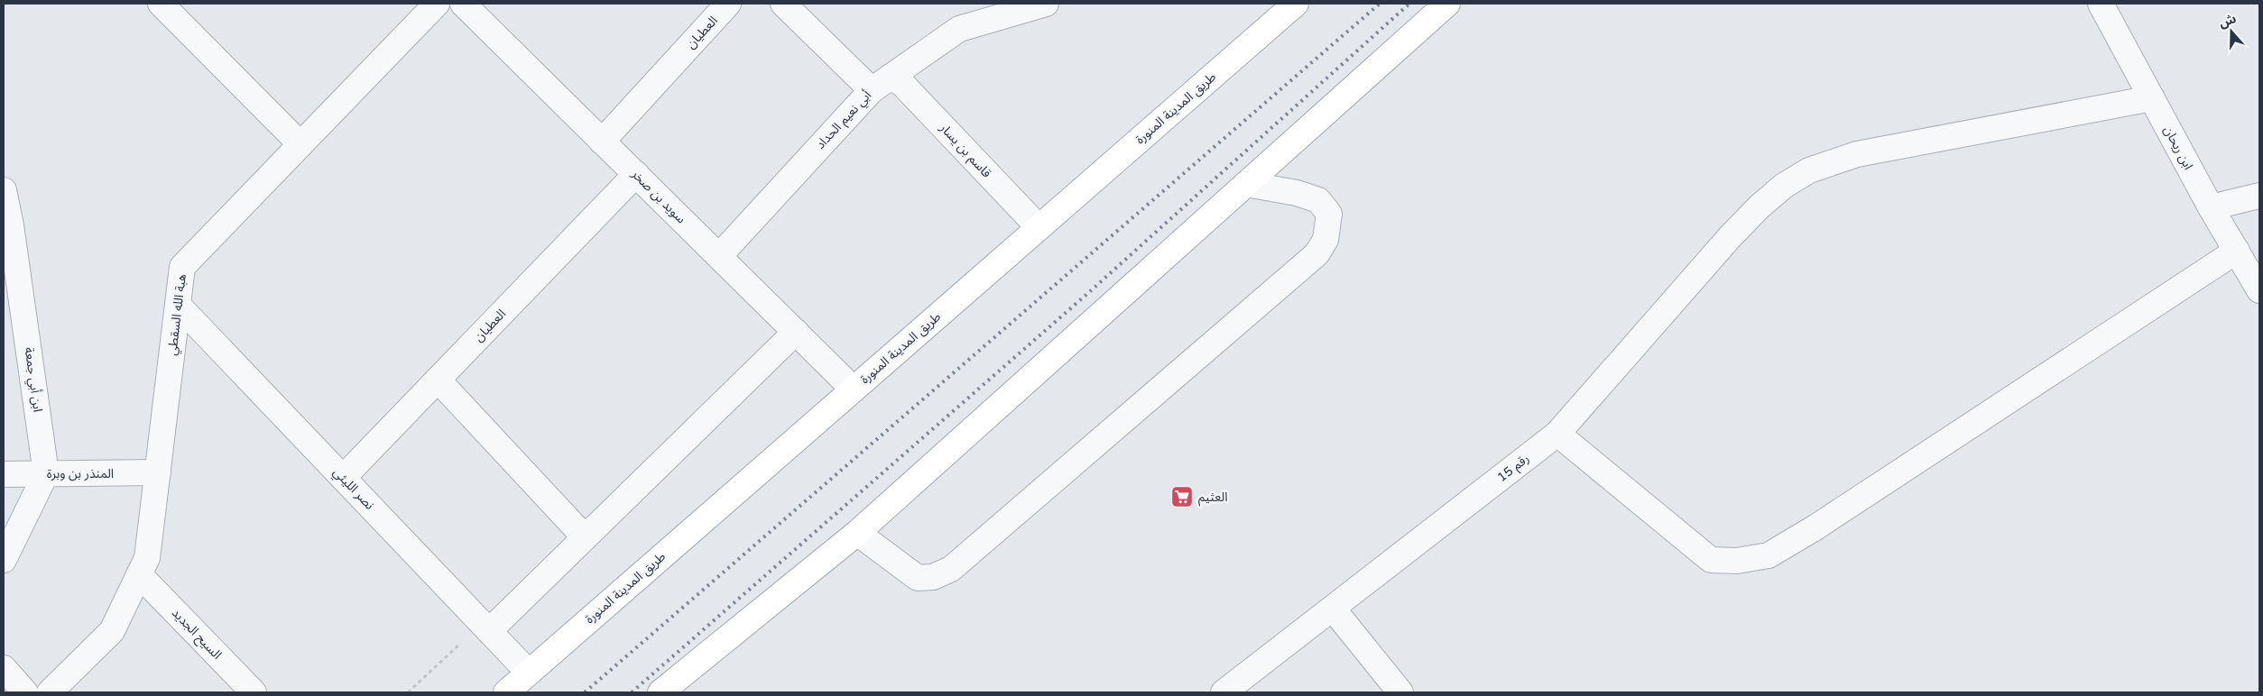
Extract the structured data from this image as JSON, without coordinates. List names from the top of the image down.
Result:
{
  "streets": {
    "main road": ["طريق المدينة المنورة"],
    "street": [
      "العطيان",
      "أبي نعيم الحداد",
      "ابن ريحان",
      "قاسم بن يسار",
      "سويد بن صخر",
      "هبة الله السقطي",
      "ابن أبي جمعة",
      "رقم 15",
      "المنذر بن وبرة",
      "نصر الليثي",
      "السيح الجديد"
    ]
  },
  "crossings": [
    ["العطيان", "سويد بن صخر"],
    ["العطيان", "نصر الليثي"],
    ["طريق المدينة المنورة", "قاسم بن يسار"],
    ["طريق المدينة المنورة", "سويد بن صخر"],
    ["طريق المدينة المنورة", "نصر الليثي"],
    ["أبي نعيم الحداد", "قاسم بن يسار"],
    ["أبي نعيم الحداد", "سويد بن صخر"],
    ["ابن ريحان", "رقم 15"],
    ["هبة الله السقطي", "المنذر بن وبرة"],
    ["هبة الله السقطي", "نصر الليثي"],
    ["هبة الله السقطي", "السيح الجديد"],
    ["ابن أبي جمعة", "المنذر بن وبرة"]
  ],
  "places": {
    "supermarket": ["العثيم"]
  },
  "north": "top"
}
